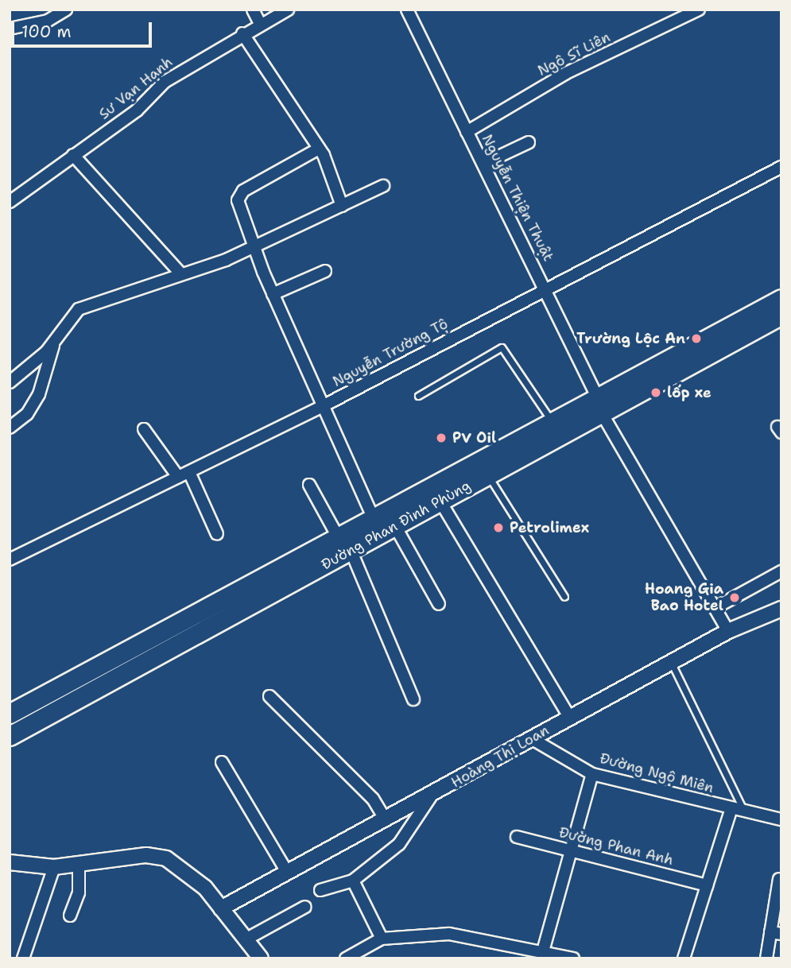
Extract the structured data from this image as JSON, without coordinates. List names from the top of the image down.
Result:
{
  "streets": {
    "main road": ["Đường Phan Đình Phùng"],
    "street": [
      "Ngô Sĩ Liên",
      "Sư Vạn Hạnh",
      "Nguyễn Thiện Thuật",
      "Nguyễn Trường Tộ",
      "Hoàng Thị Loan",
      "Đường Ngộ Miên",
      "Đường Phan Anh"
    ]
  },
  "crossings": [
    ["Ngô Sĩ Liên", "Nguyễn Thiện Thuật"],
    ["Nguyễn Thiện Thuật", "Nguyễn Trường Tộ"],
    ["Nguyễn Thiện Thuật", "Đường Phan Đình Phùng"],
    ["Nguyễn Thiện Thuật", "Hoàng Thị Loan"],
    ["Hoàng Thị Loan", "Đường Ngộ Miên"]
  ],
  "places": [
    "Trường Lộc An",
    "lốp xe",
    "PV Oil",
    "Petrolimex",
    "Hoang Gia Bao Hotel"
  ],
  "scale_bar": "100 m"
}
